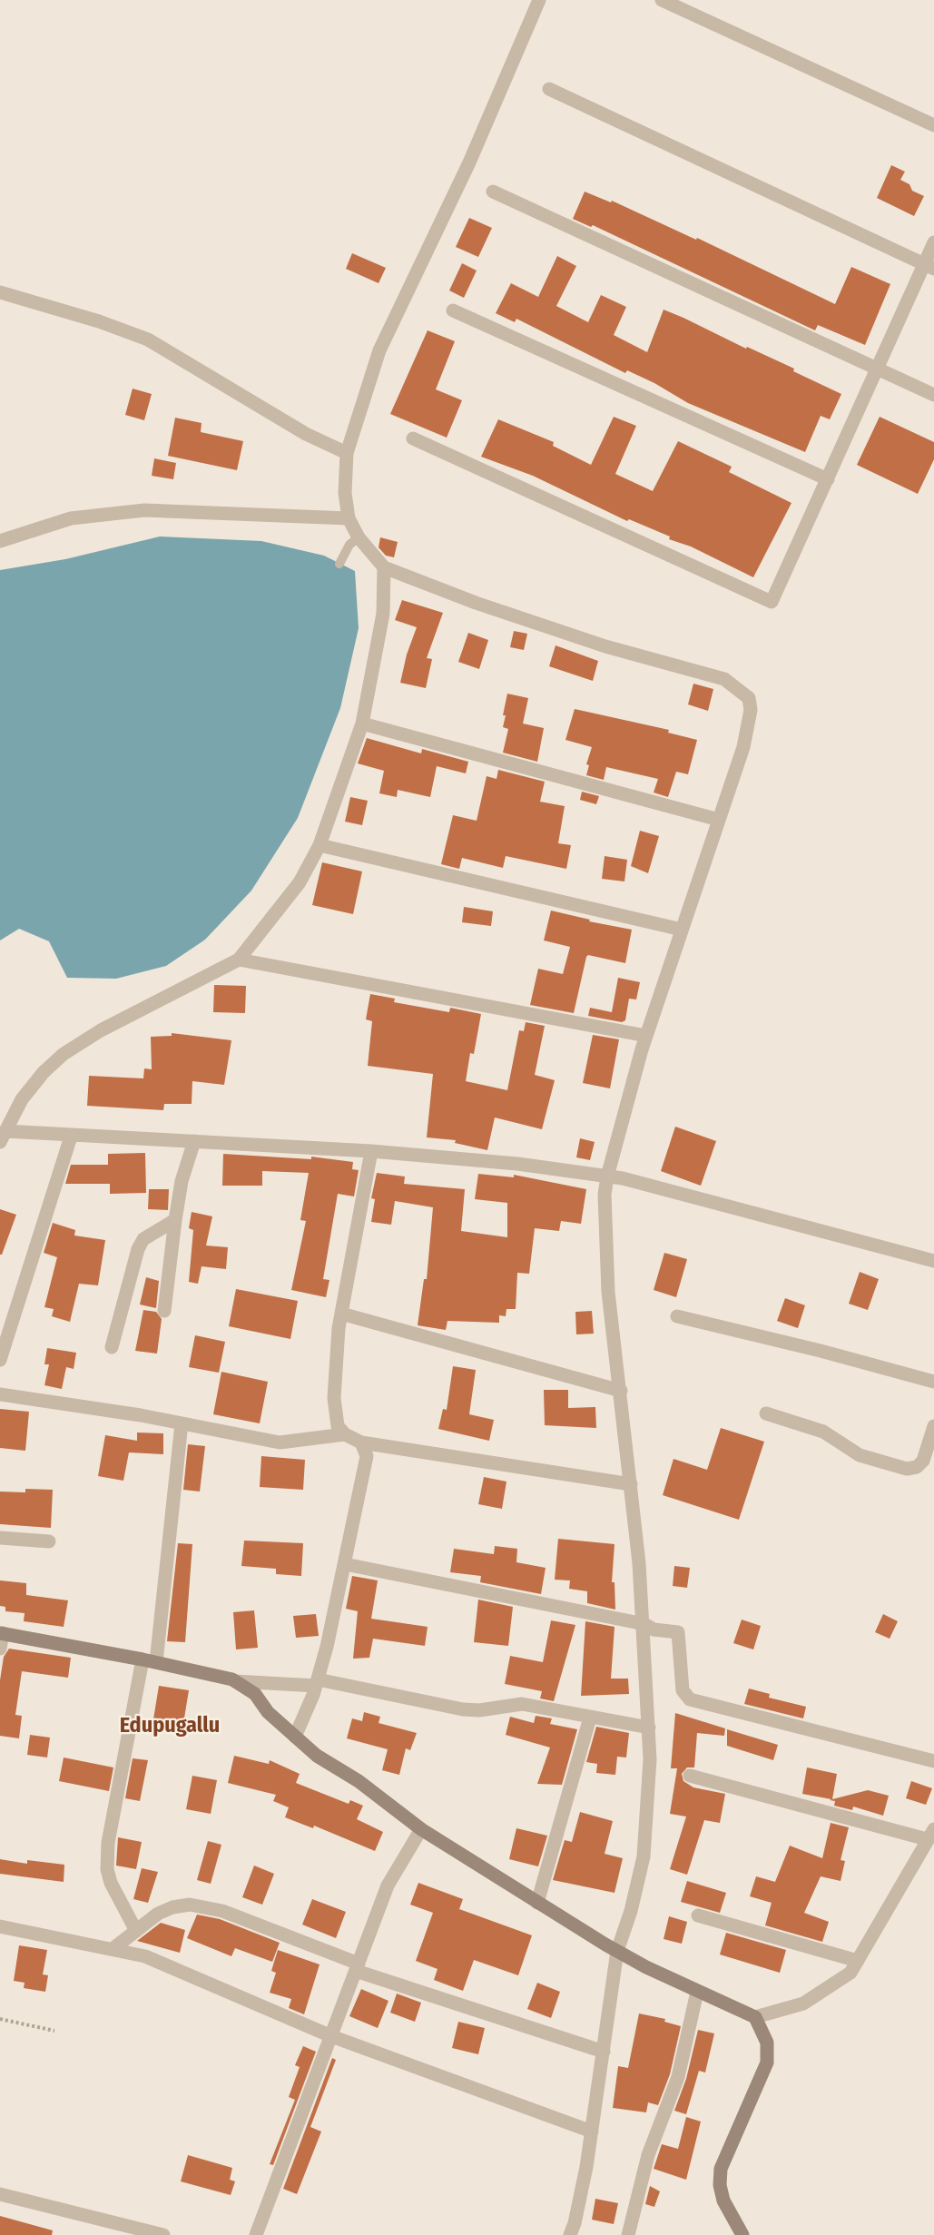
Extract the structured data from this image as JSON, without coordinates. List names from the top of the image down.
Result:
{
  "districts": ["Edupugallu"]
}
